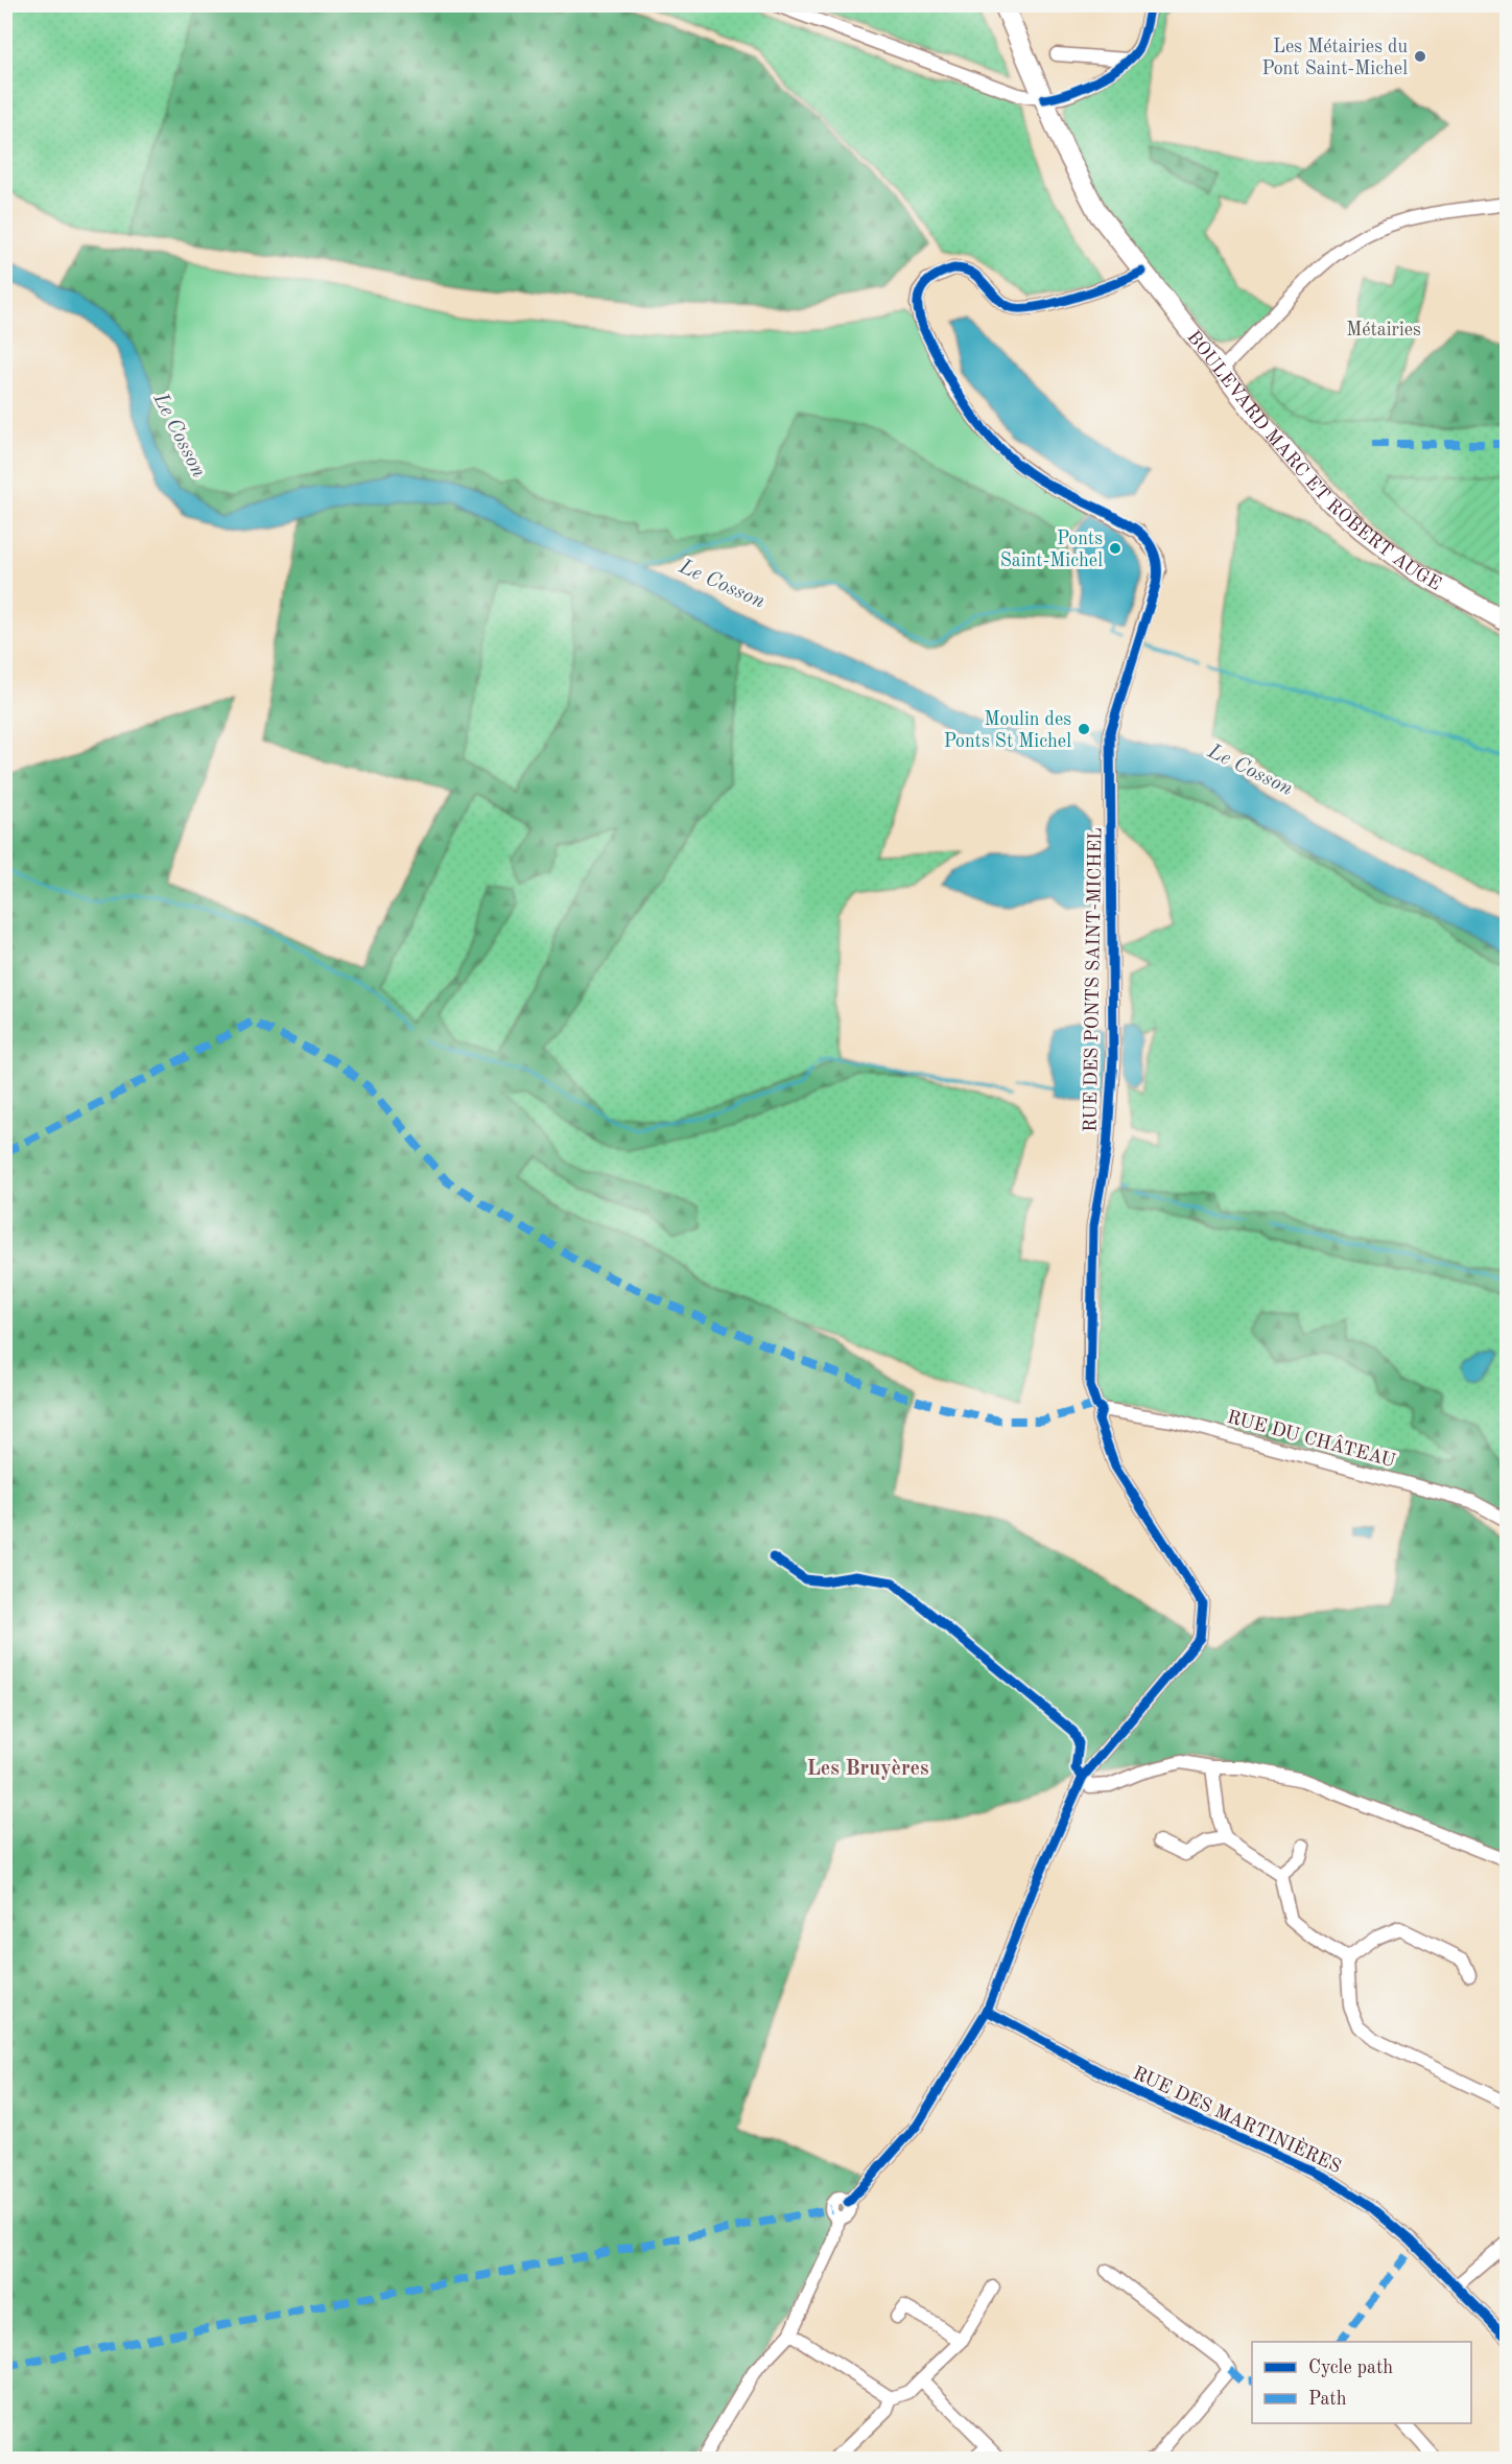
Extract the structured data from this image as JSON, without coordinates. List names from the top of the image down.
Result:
{
  "streets": {
    "main road": ["BOULEVARD MARC ET ROBERT AUGE"],
    "street": ["RUE DES PONTS SAINT-MICHEL", "RUE DU CHÂTEAU", "RUE DES MARTINIÈRES"]
  },
  "crossings": [
    ["BOULEVARD MARC ET ROBERT AUGE", "RUE DES PONTS SAINT-MICHEL"],
    ["RUE DES PONTS SAINT-MICHEL", "RUE DU CHÂTEAU"],
    ["RUE DES PONTS SAINT-MICHEL", "RUE DES MARTINIÈRES"]
  ],
  "districts": ["Les Bruyères"],
  "water": ["Le Cosson"],
  "parks": ["Métairies"],
  "places": ["Les Métairies du Pont Saint-Michel", "Ponts Saint-Michel", "Moulin des Ponts St Michel"],
  "legend": ["Cycle path", "Path"]
}
